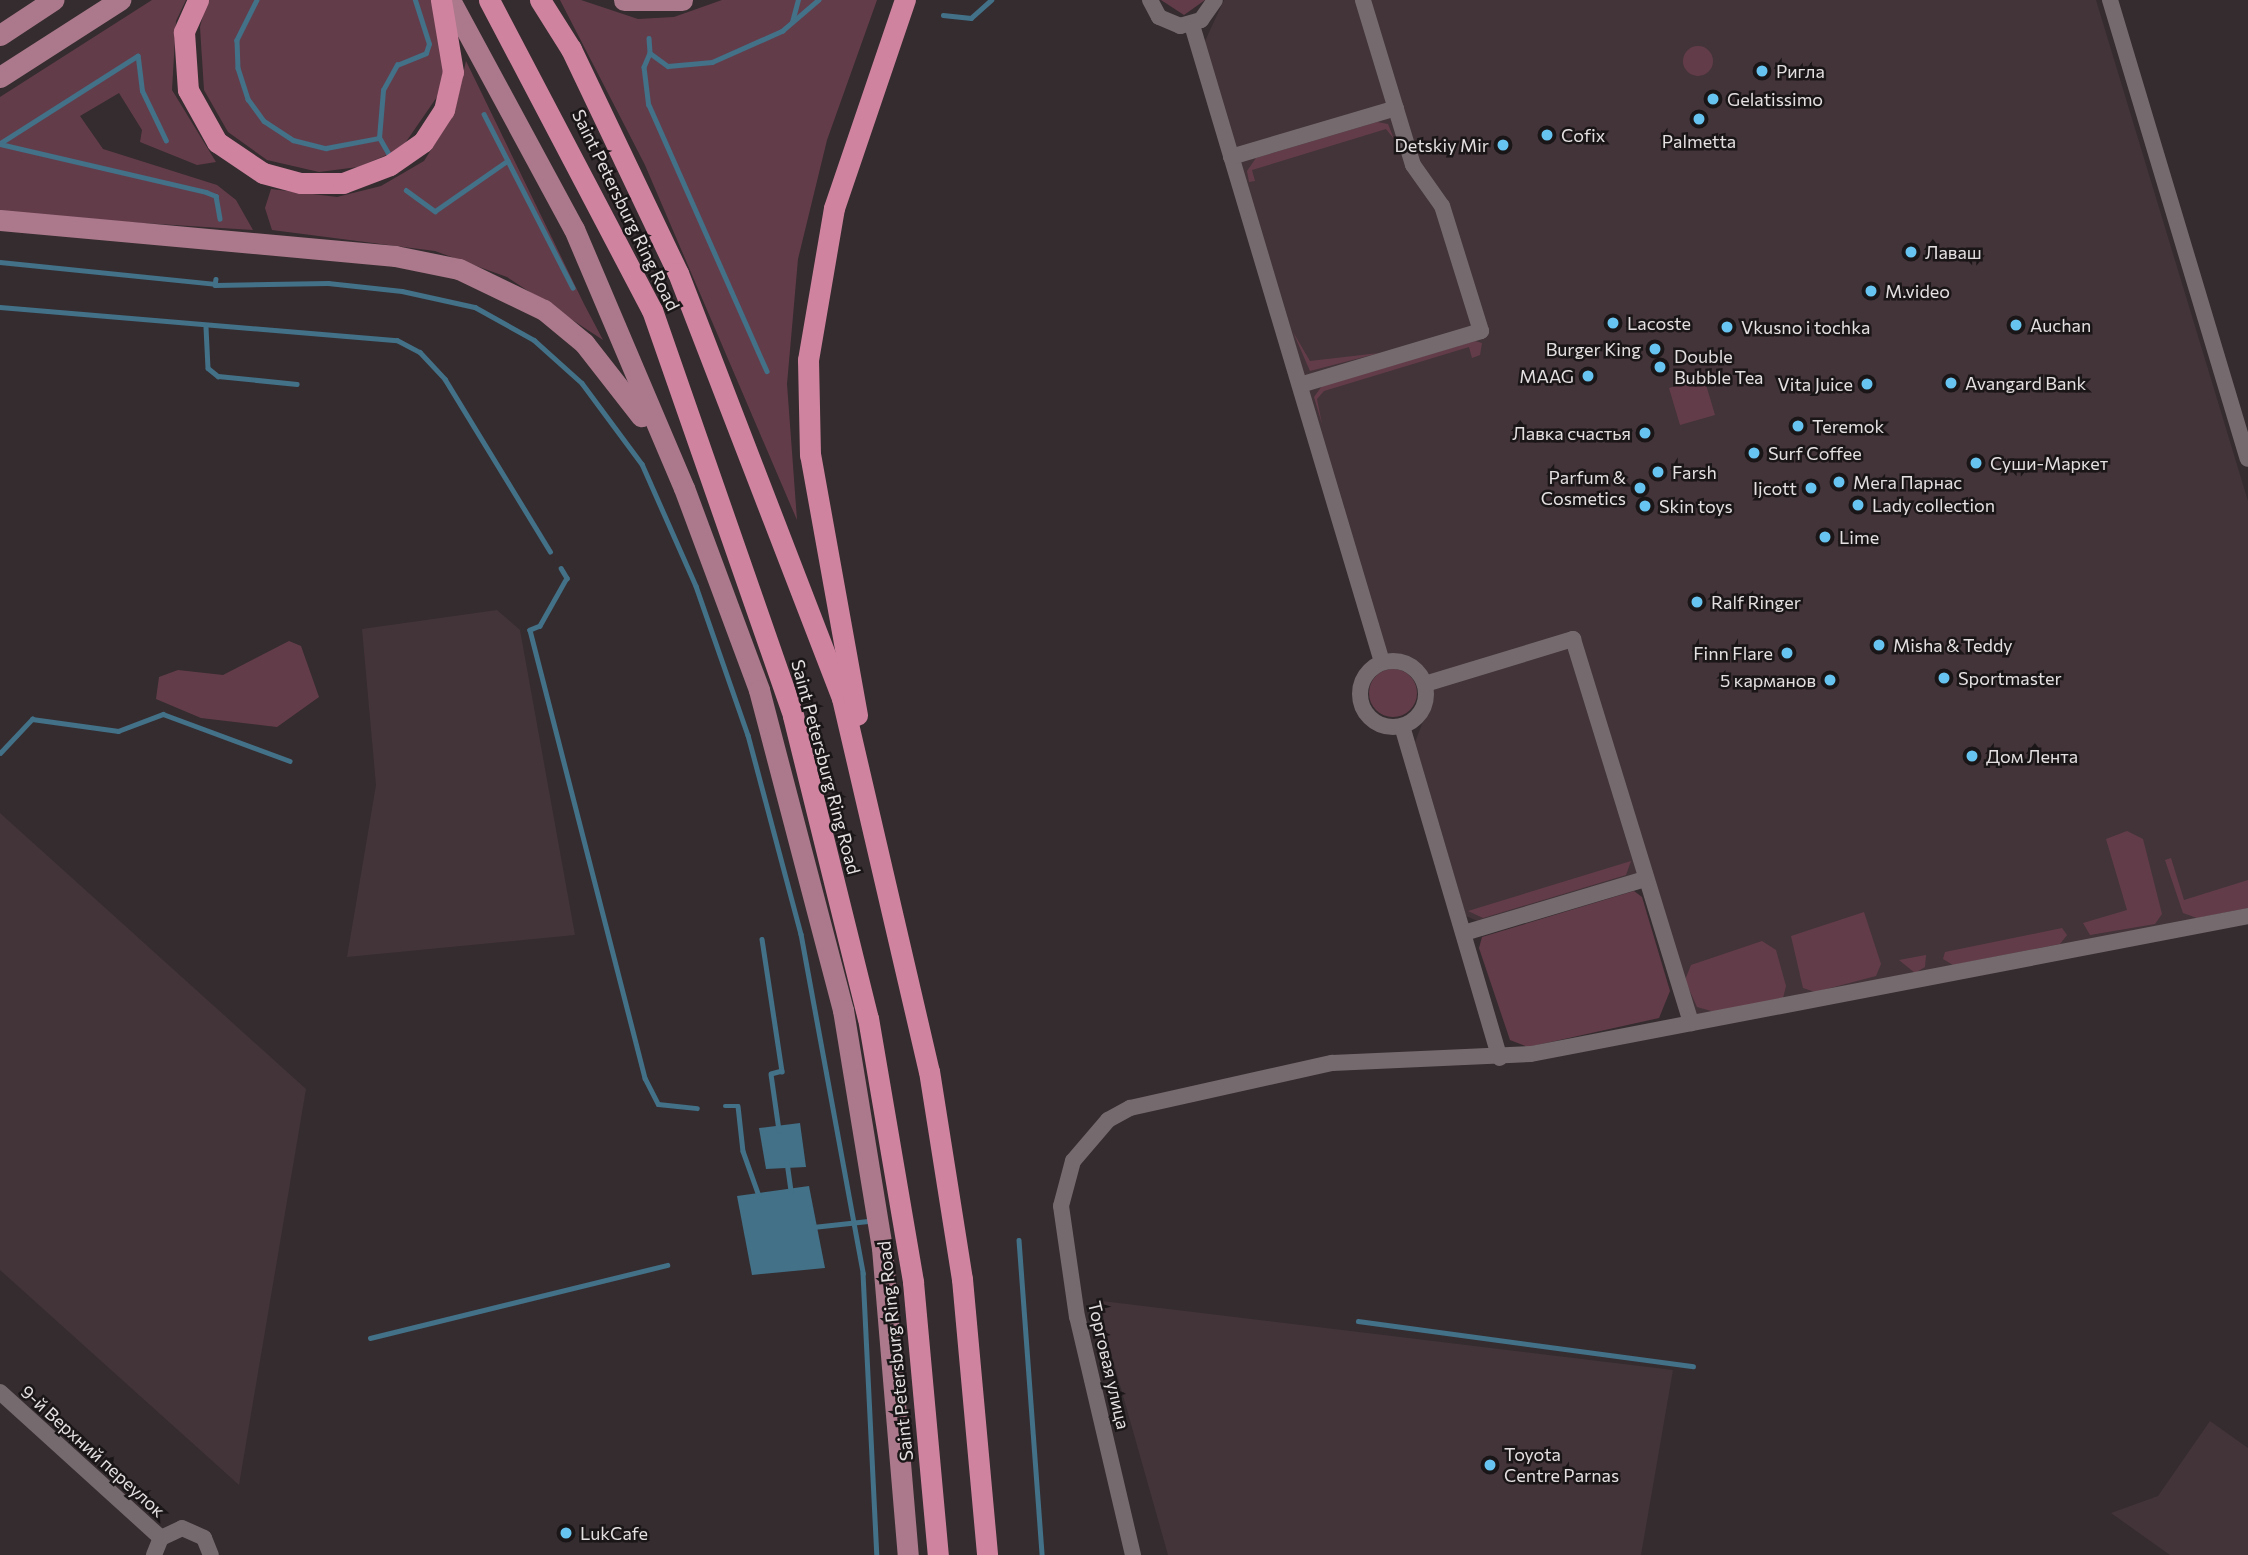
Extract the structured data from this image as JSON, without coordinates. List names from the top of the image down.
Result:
{
  "streets": {
    "highway": ["Saint Petersburg Ring Road"],
    "street": ["Торговая улица", "9-й Верхний переулок"]
  },
  "places": [
    "Ригла",
    "Gelatissimo",
    "Palmetta",
    "Cofix",
    "Detskiy Mir",
    "Лаваш",
    "M.video",
    "Lacoste",
    "Auchan",
    "Vkusno i tochka",
    "Burger King",
    "Double Bubble Tea",
    "MAAG",
    "Avangard Bank",
    "Vita Juice",
    "Teremok",
    "Лавка счастья",
    "Surf Coffee",
    "Суши-Маркет",
    "Farsh",
    "Мега Парнас",
    "Parfum & Cosmetics",
    "Ijcott",
    "Lady collection",
    "Skin toys",
    "Lime",
    "Ralf Ringer",
    "Misha & Teddy",
    "Finn Flare",
    "Sportmaster",
    "5 карманов",
    "Дом Лента",
    "Toyota Centre Parnas",
    "LukCafe"
  ]
}
